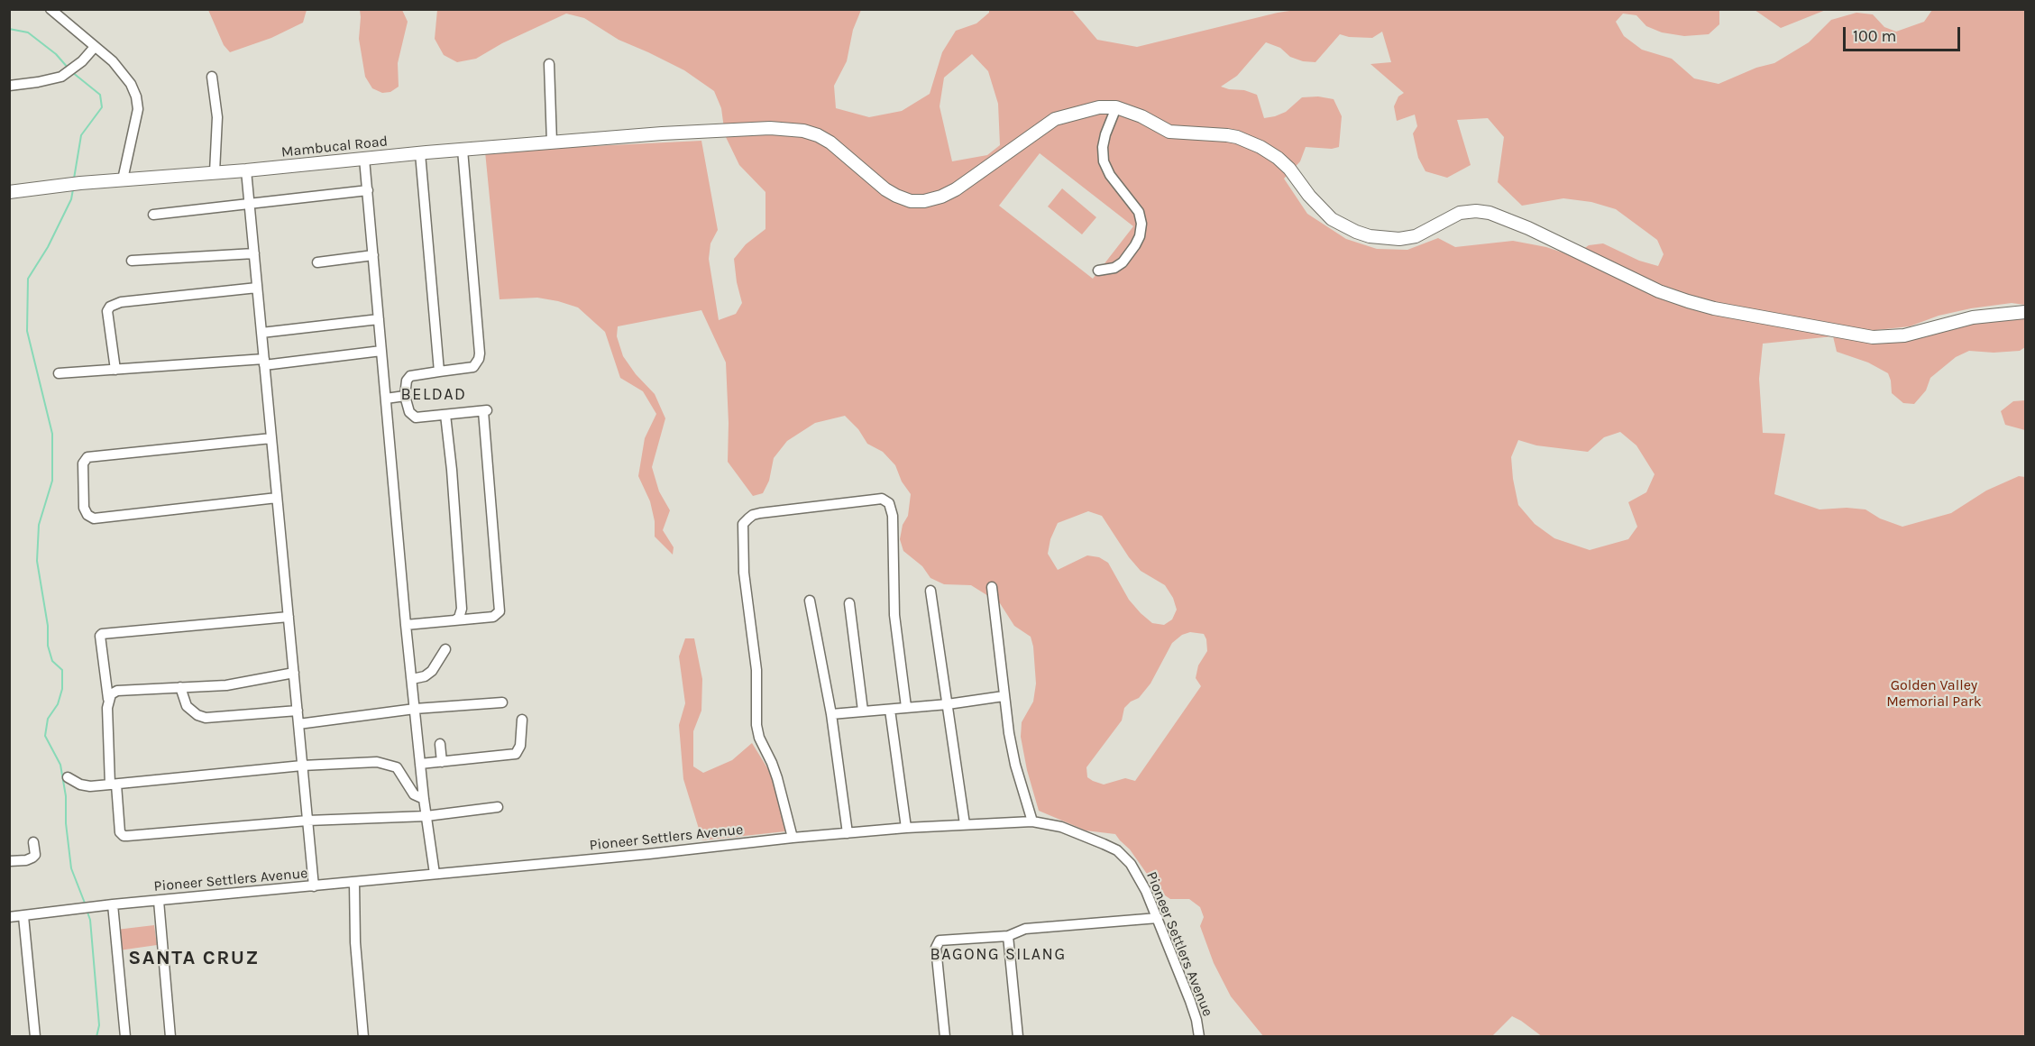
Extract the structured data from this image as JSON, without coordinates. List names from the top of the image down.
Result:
{
  "streets": {
    "main road": ["Mambucal Road"],
    "street": ["Pioneer Settlers Avenue"]
  },
  "districts": ["BELDAD", "BAGONG SILANG", "SANTA CRUZ"],
  "parks": ["Golden Valley Memorial Park"],
  "scale_bar": "100 m"
}
